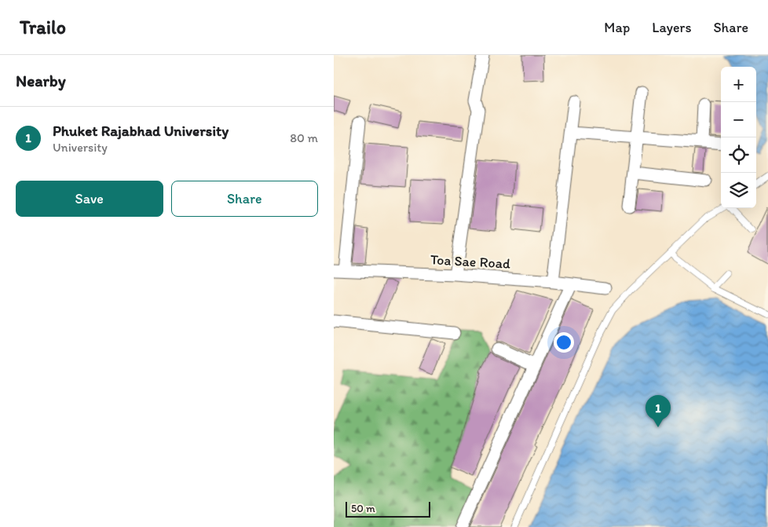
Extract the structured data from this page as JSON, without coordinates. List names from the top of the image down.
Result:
{
  "streets": {
    "street": ["Toa Sae Road"]
  },
  "scale_bar": "50 m",
  "page": {
    "header": "Trailo",
    "nav": ["Map", "Layers", "Share"],
    "heading": "Nearby",
    "map_buttons": ["+", "−"],
    "list": [
      {
        "mark": "1",
        "name": "Phuket Rajabhad University",
        "note": "University",
        "value": "80 m"
      }
    ],
    "buttons": ["Save", "Share"],
    "pins": "1",
    "scale": "50 m"
  }
}
